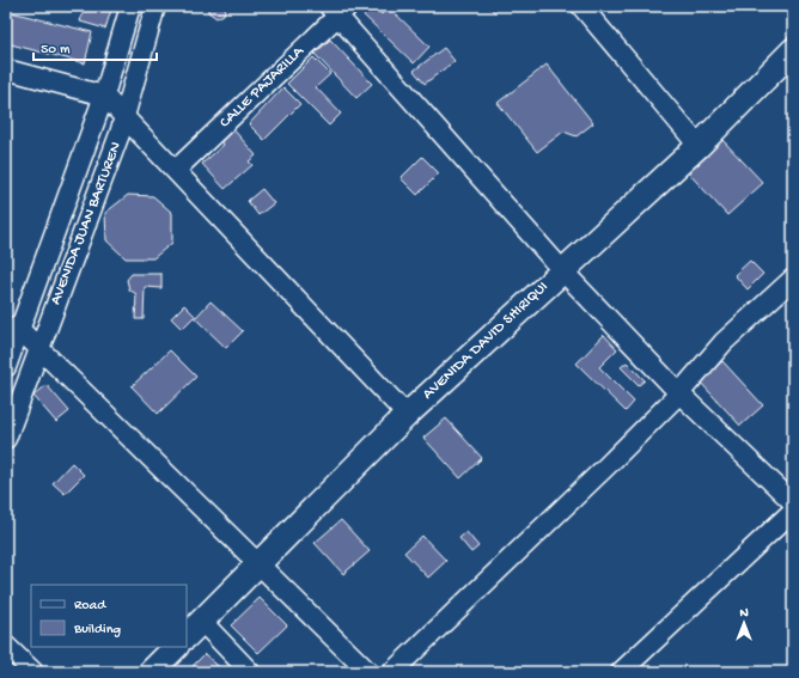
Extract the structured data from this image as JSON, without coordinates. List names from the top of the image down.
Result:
{
  "streets": {
    "main road": ["AVENIDA DAVID SHIRIQUI"],
    "street": ["CALLE PAJARILLA", "AVENIDA JUAN BARTUREN"]
  },
  "legend": ["Road", "Building"],
  "scale_bar": "50 m",
  "north": "top"
}
